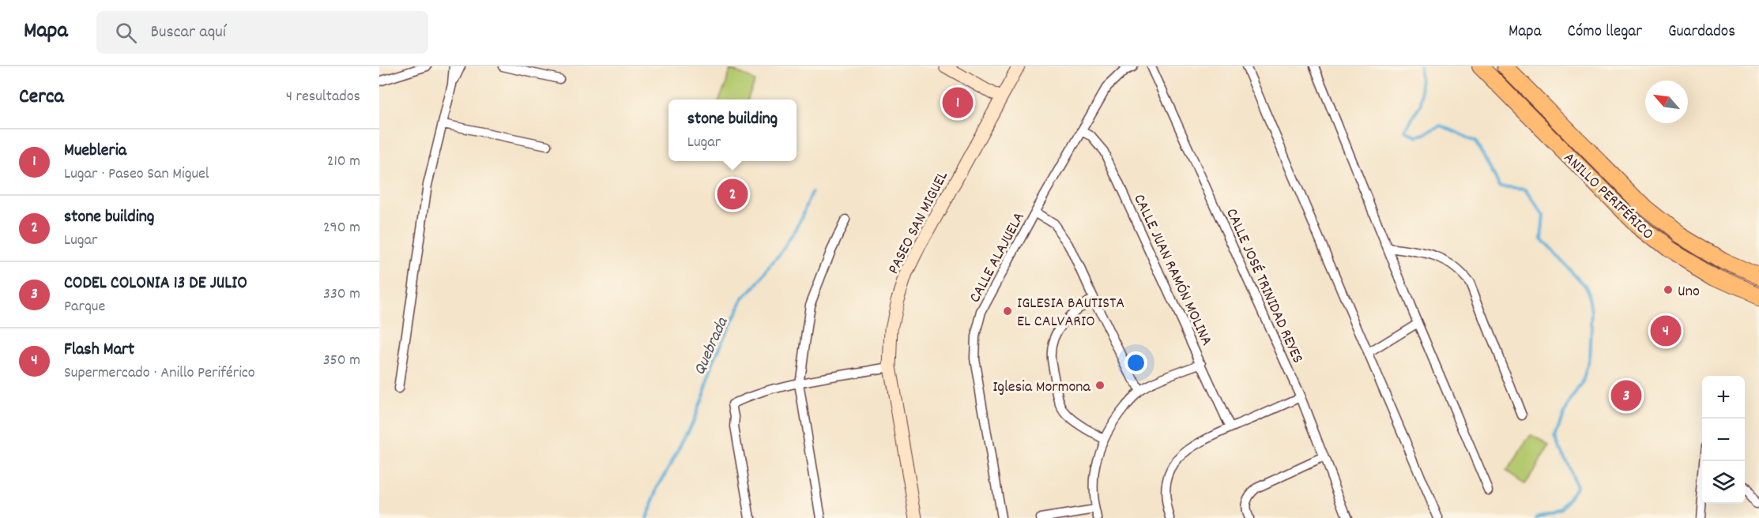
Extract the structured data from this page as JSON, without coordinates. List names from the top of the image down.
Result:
{
  "streets": {
    "highway": ["ANILLO PERIFÉRICO"],
    "street": [
      "PASEO SAN MIGUEL",
      "CALLE ALAJUELA",
      "CALLE JUAN RAMÓN MOLINA",
      "CALLE JOSÉ TRINIDAD REYES"
    ]
  },
  "crossings": [
    ["CALLE ALAJUELA", "CALLE JUAN RAMÓN MOLINA"]
  ],
  "water": ["Quebrada"],
  "places": ["Uno", "IGLESIA BAUTISTA EL CALVARIO", "Iglesia Mormona"],
  "north": "top left",
  "page": {
    "header": "Mapa",
    "search": "Buscar aquí",
    "nav": ["Mapa", "Cómo llegar", "Guardados"],
    "heading": ["Cerca", "4 resultados"],
    "pins": [
      "1",
      "2",
      "4",
      "3"
    ],
    "popup": ["stone building", "Lugar"],
    "list": [
      {
        "mark": "1",
        "name": "Muebleria",
        "note": "Lugar · Paseo San Miguel",
        "value": "210 m"
      },
      {
        "mark": "2",
        "name": "stone building",
        "note": "Lugar",
        "value": "290 m"
      },
      {
        "mark": "3",
        "name": "CODEL COLONIA 13 DE JULIO",
        "note": "Parque",
        "value": "330 m"
      },
      {
        "mark": "4",
        "name": "Flash Mart",
        "note": "Supermercado · Anillo Periférico",
        "value": "350 m"
      }
    ],
    "map_buttons": ["+", "−"]
  }
}
